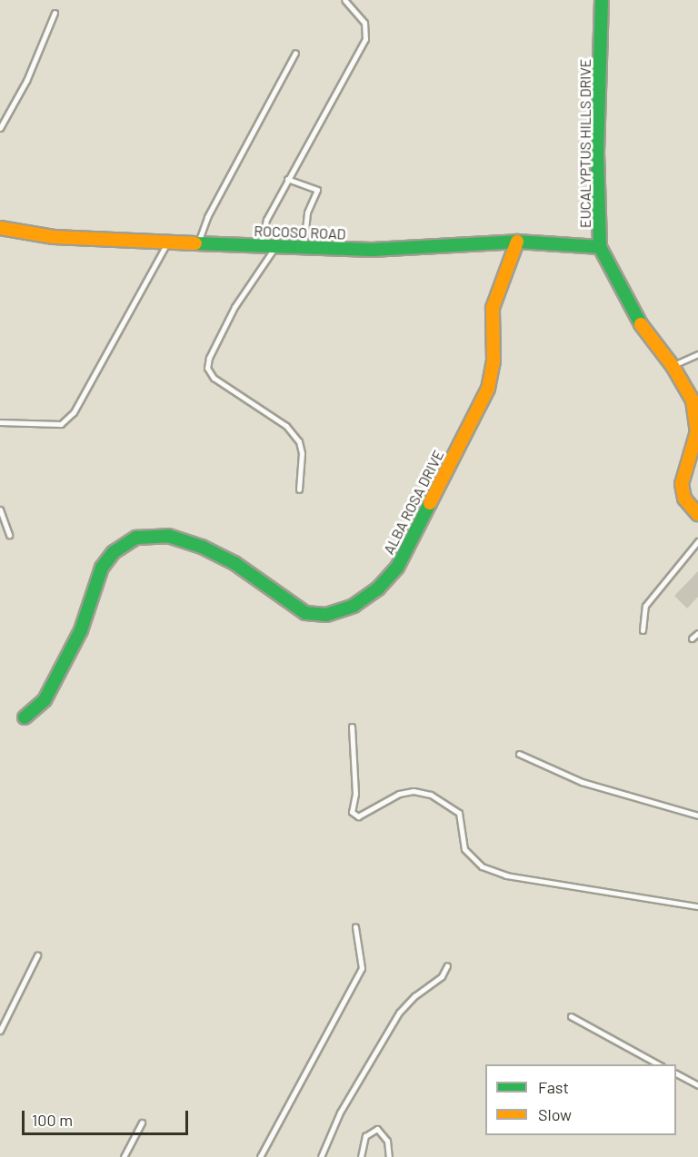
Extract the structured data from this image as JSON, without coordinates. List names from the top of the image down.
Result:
{
  "streets": {
    "street": ["EUCALYPTUS HILLS DRIVE", "ROCOSO ROAD", "ALBA ROSA DRIVE"]
  },
  "crossings": [
    ["EUCALYPTUS HILLS DRIVE", "ROCOSO ROAD"],
    ["ROCOSO ROAD", "ALBA ROSA DRIVE"]
  ],
  "legend": ["Fast", "Slow"],
  "scale_bar": "100 m"
}
